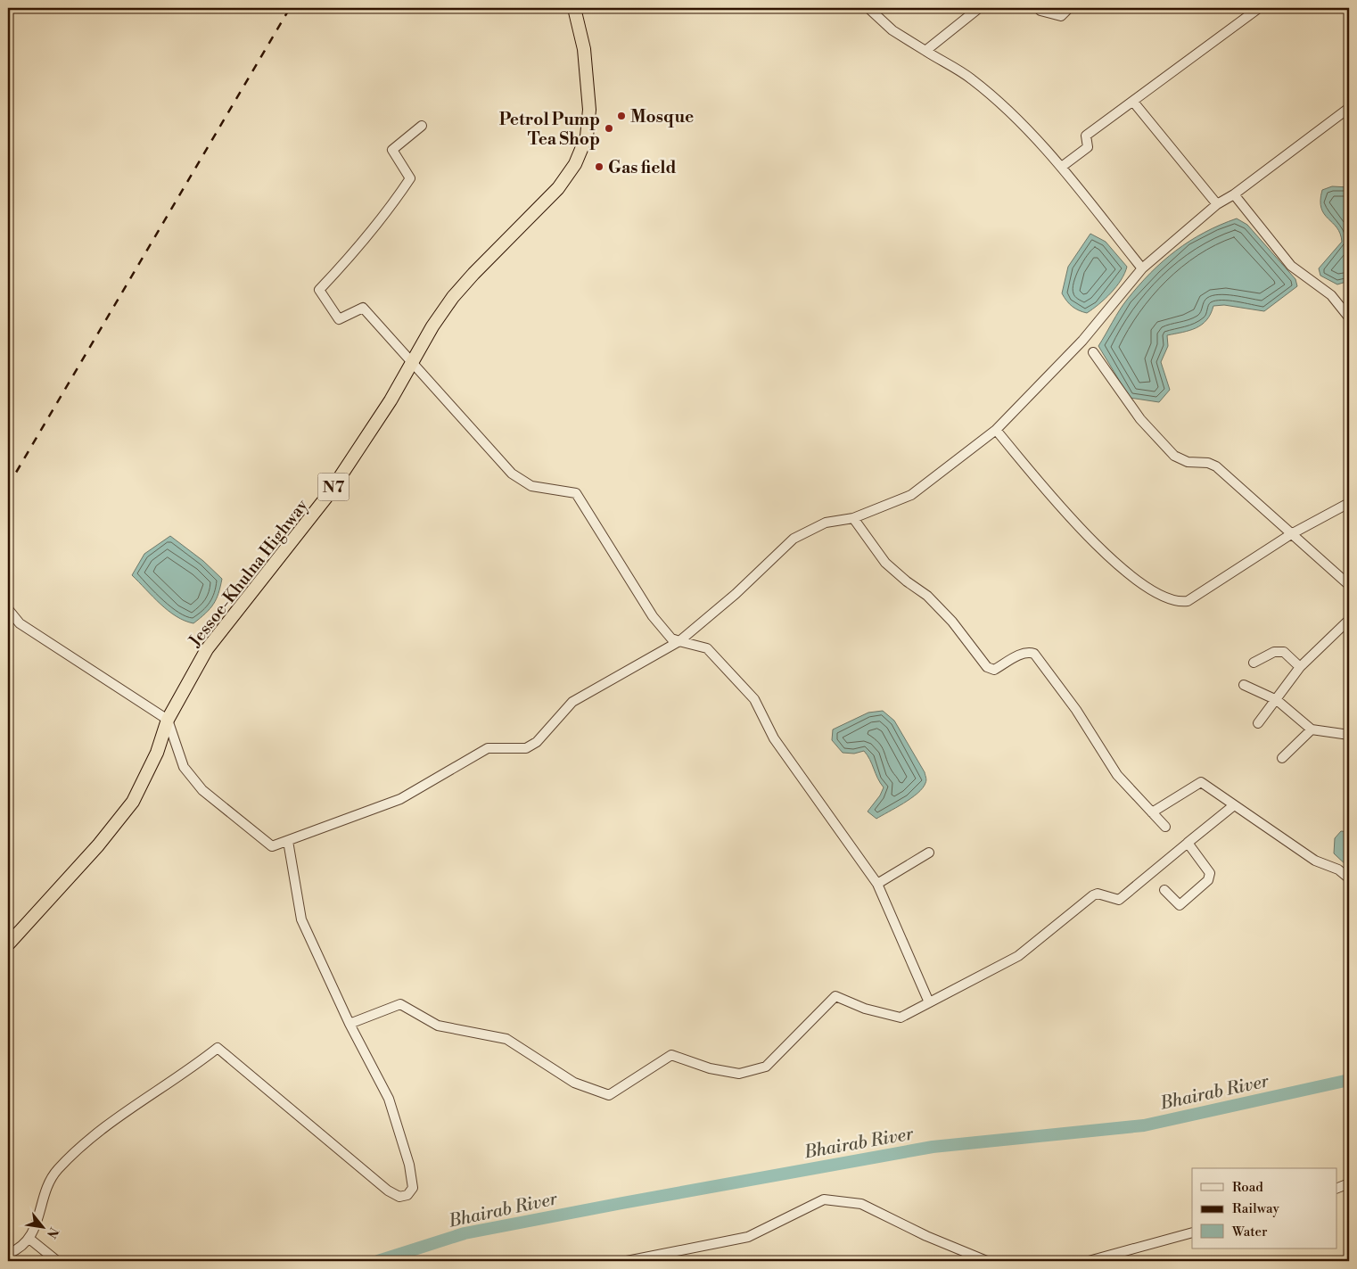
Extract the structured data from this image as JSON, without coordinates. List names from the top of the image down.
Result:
{
  "streets": {
    "highway": ["N7", "Jessoe-Khulna Highway"]
  },
  "water": ["Bhairab River"],
  "places": ["Mosque", "Petrol Pump Tea Shop", "Gas field"],
  "legend": ["Road", "Railway", "Water"],
  "north": "bottom right"
}
